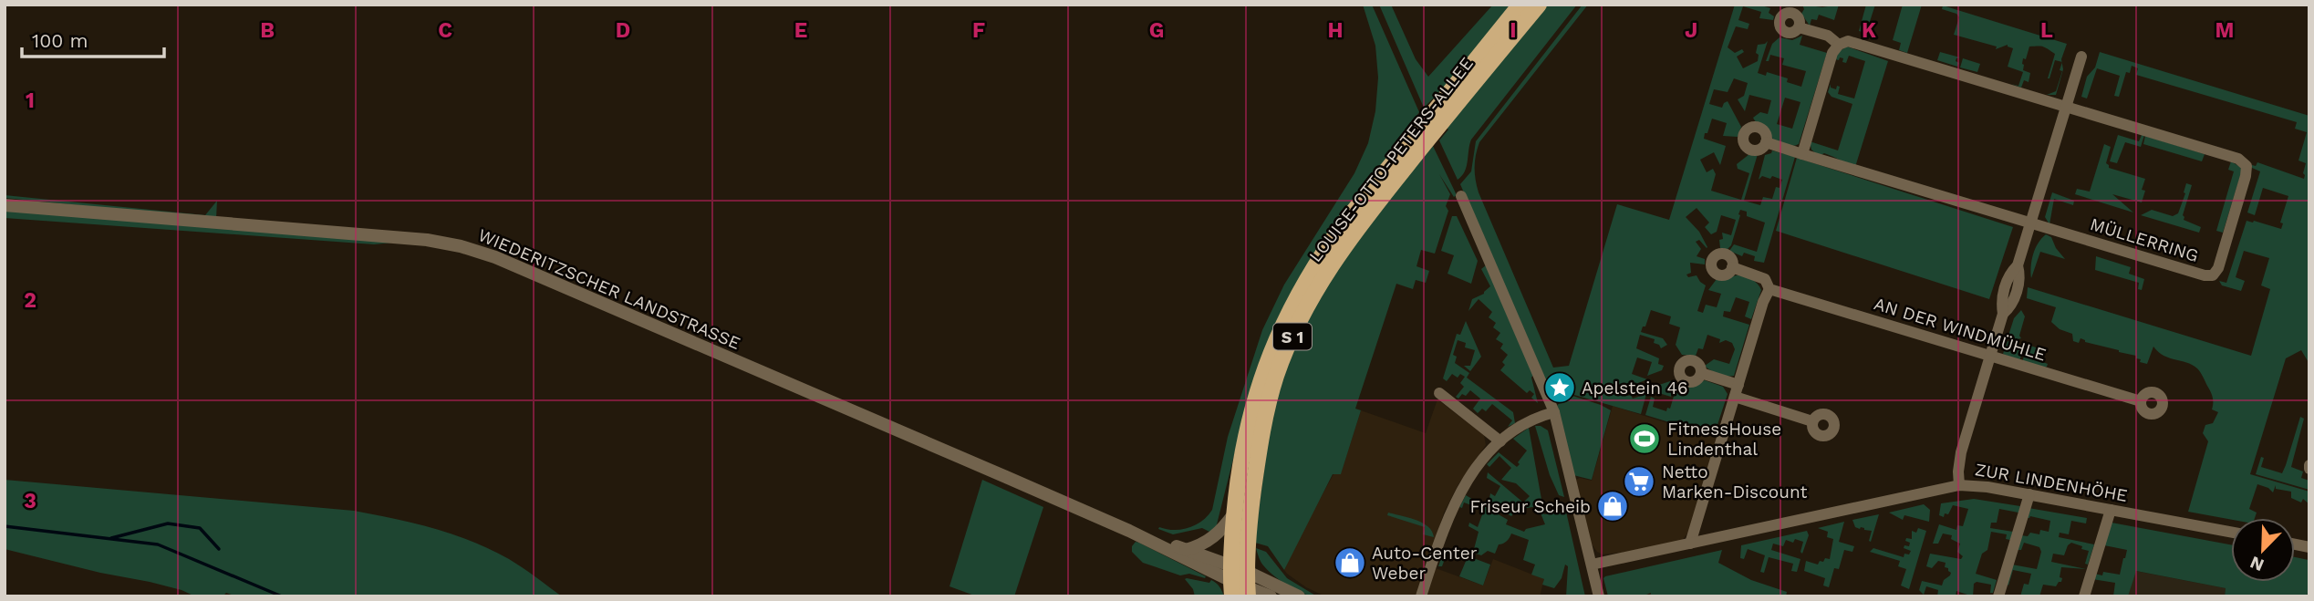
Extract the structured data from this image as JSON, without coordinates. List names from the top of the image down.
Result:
{
  "streets": {
    "main road": ["LOUISE-OTTO-PETERS-ALLEE", "S 1"],
    "street": [
      "MÜLLERRING",
      "WIEDERITZSCHER LANDSTRASSE",
      "AN DER WINDMÜHLE",
      "ZUR LINDENHÖHE"
    ]
  },
  "crossings": [
    ["LOUISE-OTTO-PETERS-ALLEE", "WIEDERITZSCHER LANDSTRASSE"]
  ],
  "places": {
    "place": ["Apelstein 46"],
    "sports": ["FitnessHouse Lindenthal"],
    "supermarket": ["Netto Marken-Discount"],
    "shop": ["Friseur Scheib", "Auto-Center Weber"]
  },
  "scale_bar": "100 m",
  "north": "bottom left",
  "grid": {
    "columns": [
      "B",
      "C",
      "D",
      "E",
      "F",
      "G",
      "H",
      "I",
      "J",
      "K",
      "L",
      "M"
    ],
    "rows": ["1", "2", "3"]
  }
}
